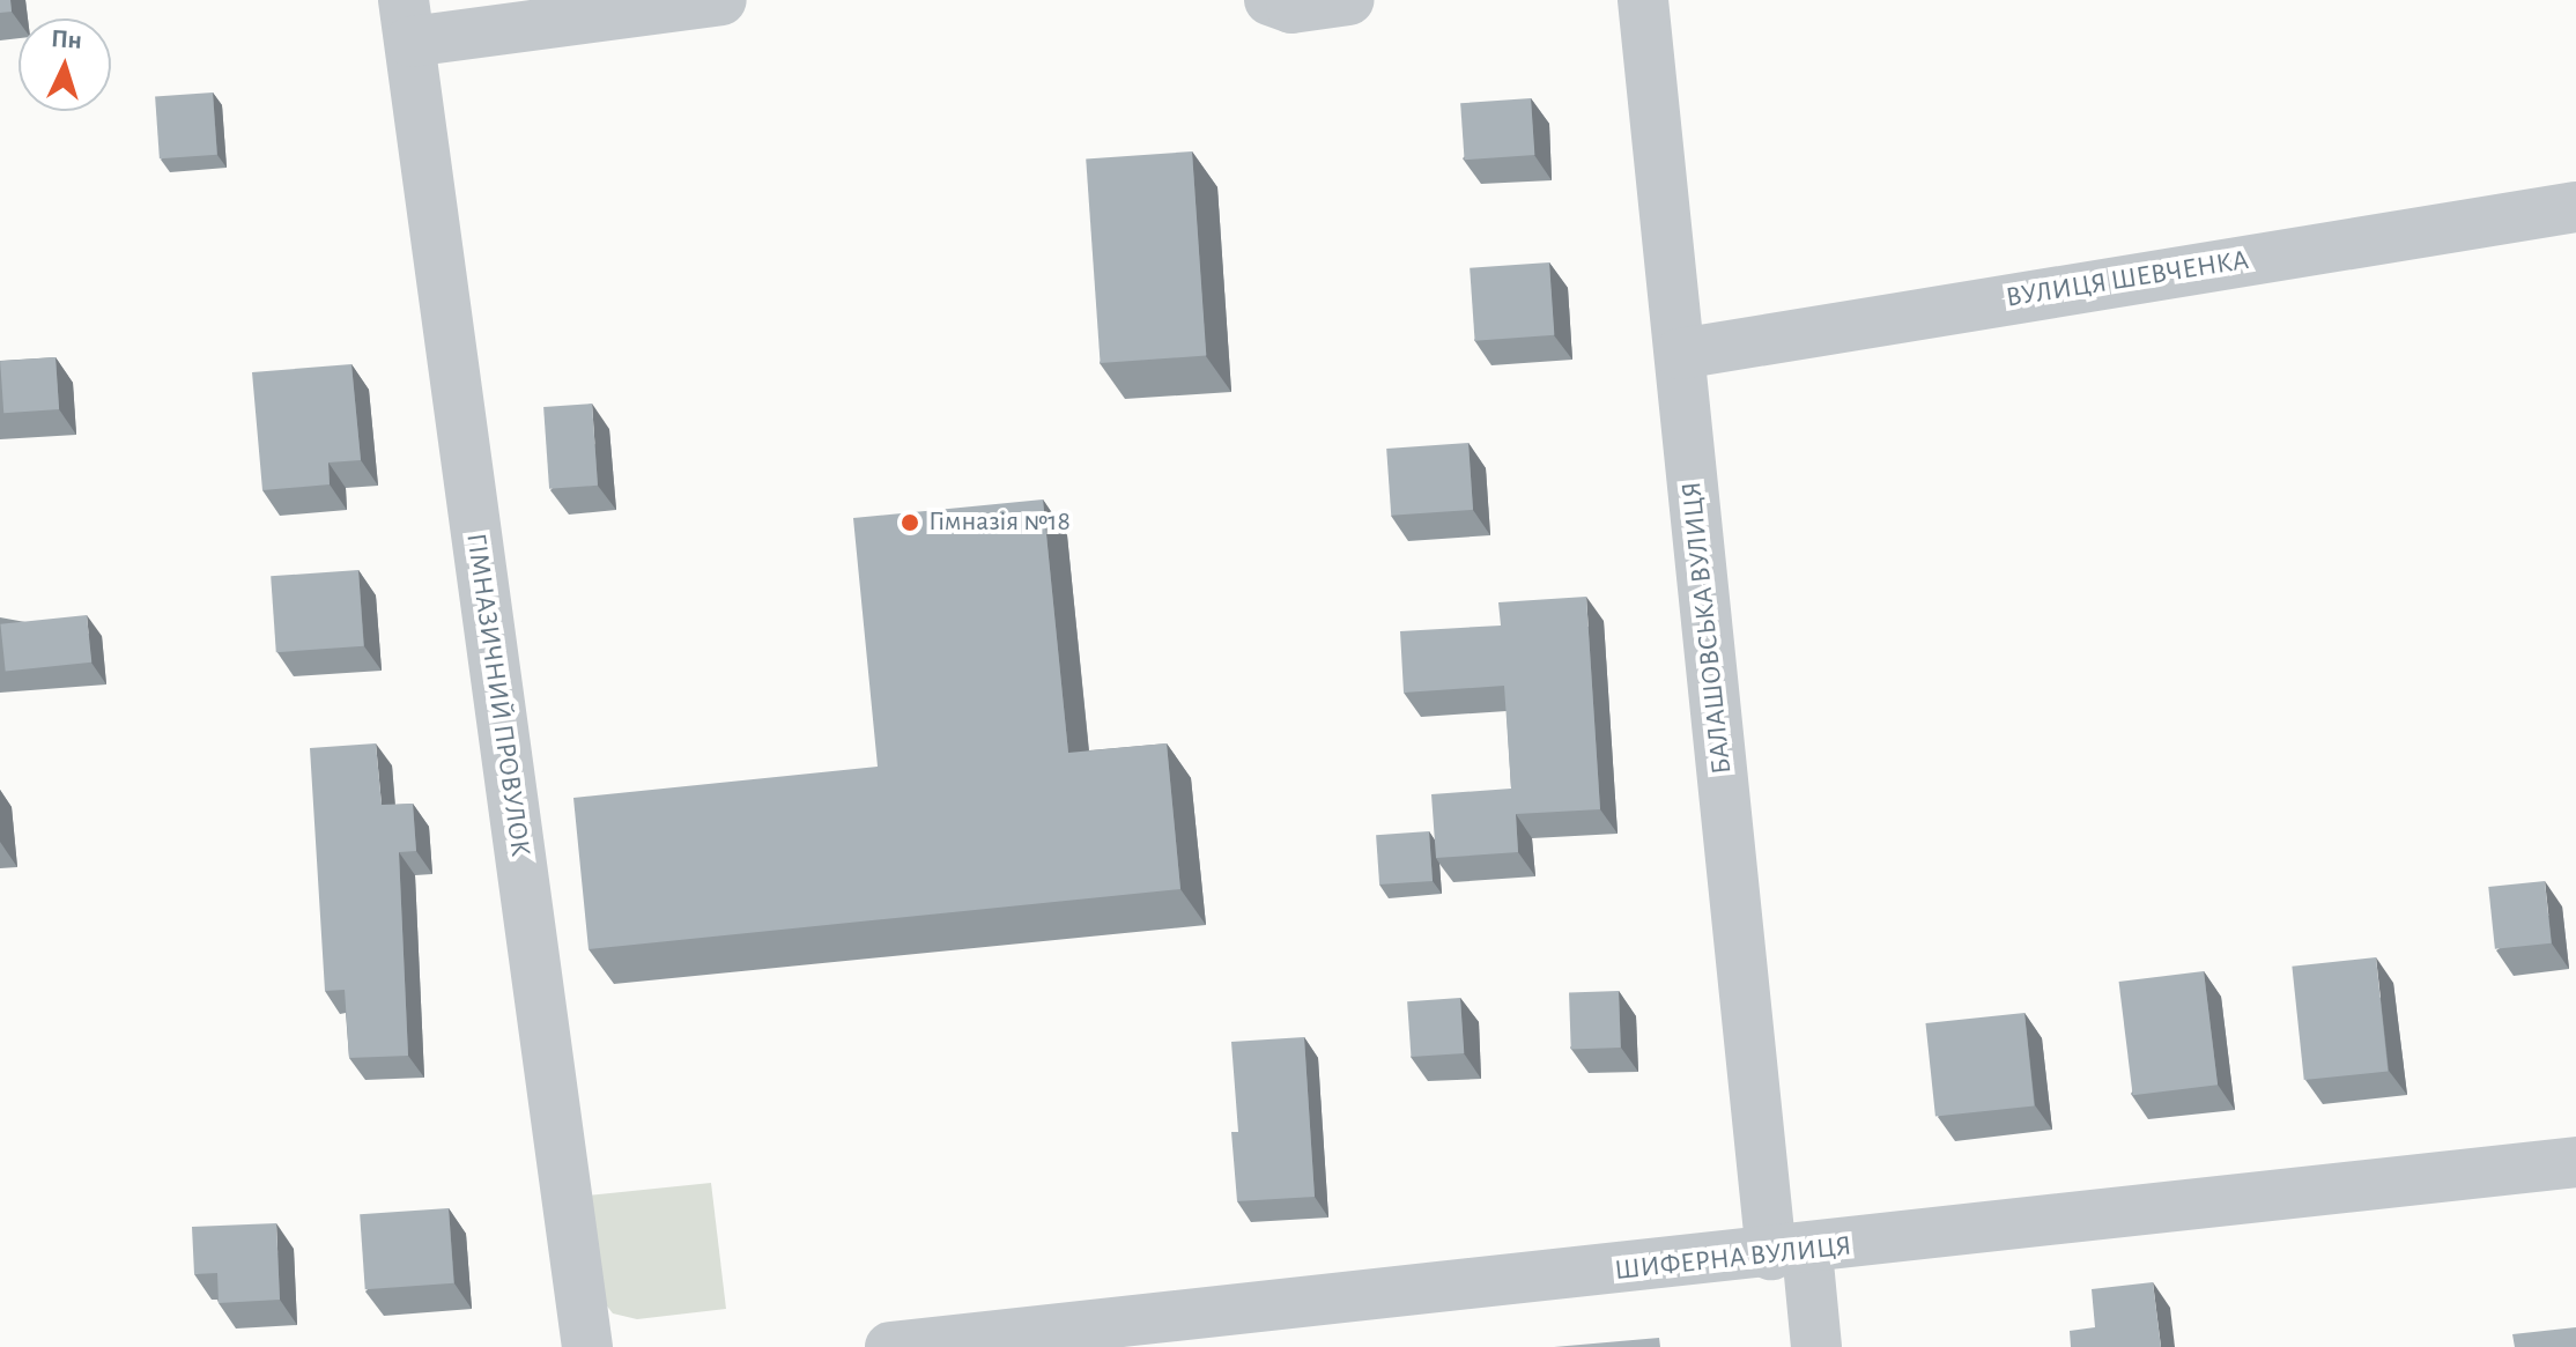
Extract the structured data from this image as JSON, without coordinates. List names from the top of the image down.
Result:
{
  "streets": {
    "street": [
      "ВУЛИЦЯ ШЕВЧЕНКА",
      "БАЛАШОВСЬКА ВУЛИЦЯ",
      "ГІМНАЗИЧНИЙ ПРОВУЛОК",
      "ШИФЕРНА ВУЛИЦЯ"
    ]
  },
  "crossings": [
    ["ВУЛИЦЯ ШЕВЧЕНКА", "БАЛАШОВСЬКА ВУЛИЦЯ"],
    ["БАЛАШОВСЬКА ВУЛИЦЯ", "ШИФЕРНА ВУЛИЦЯ"]
  ],
  "places": ["Гімназія №18"],
  "north": "top"
}
